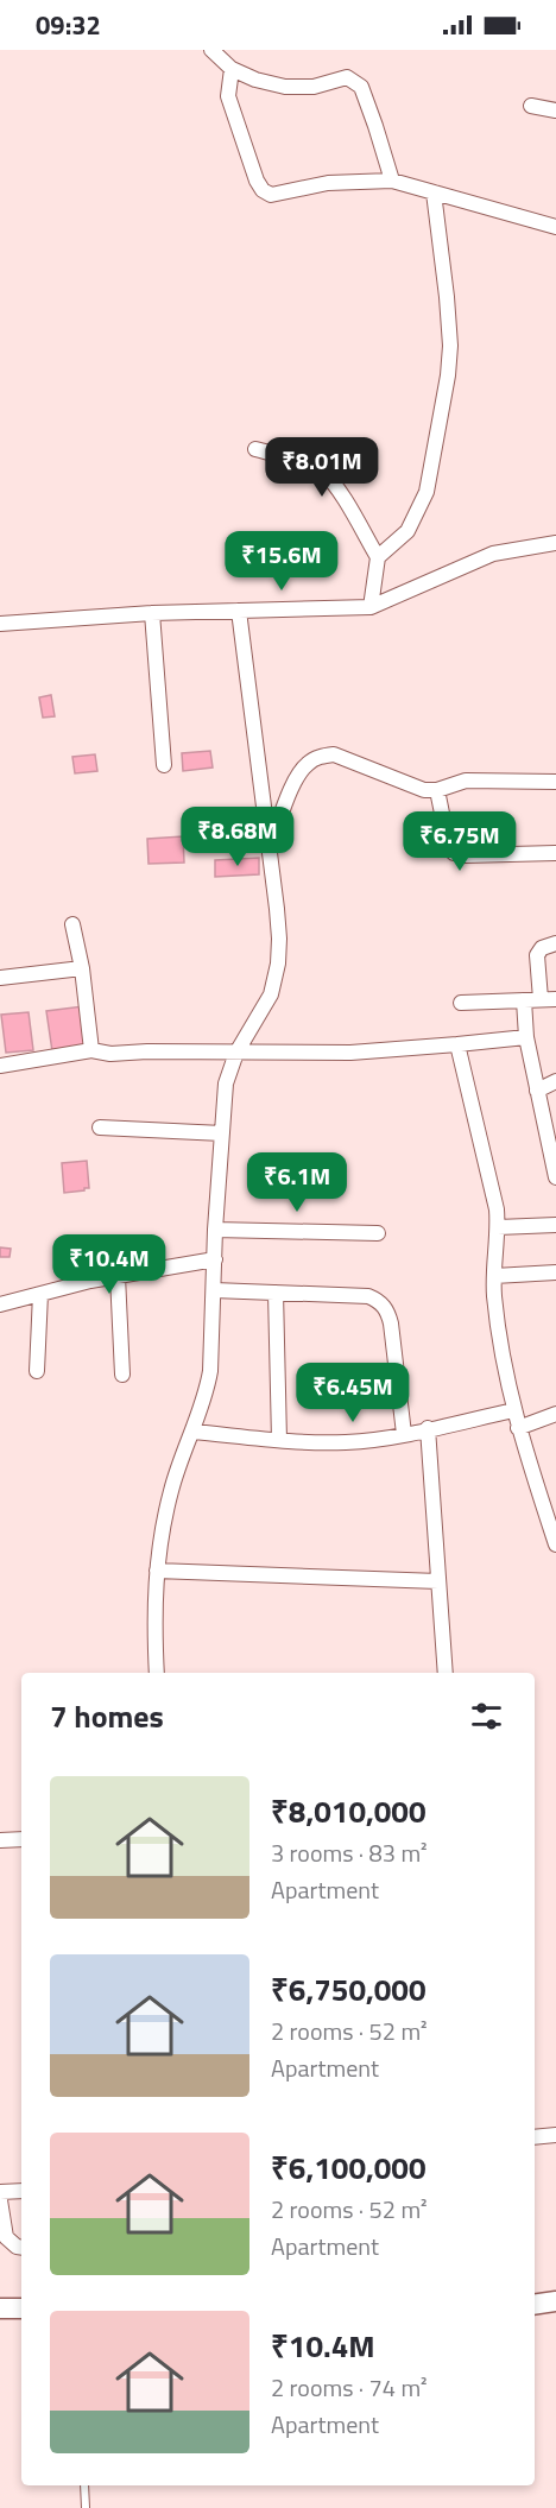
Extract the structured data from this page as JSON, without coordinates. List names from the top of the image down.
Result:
{
  "page": {
    "status": "09:32",
    "price": [
      "₹8.01M",
      "₹15.6M",
      "₹8.68M",
      "₹6.75M",
      "₹6.1M",
      "₹10.4M",
      "₹6.45M"
    ],
    "heading": "7 homes",
    "list": [
      {
        "name": "₹8,010,000",
        "note": "3 rooms · 83 m² · Apartment"
      },
      {
        "name": "₹6,750,000",
        "note": "2 rooms · 52 m² · Apartment"
      },
      {
        "name": "₹6,100,000",
        "note": "2 rooms · 52 m² · Apartment"
      },
      {
        "name": "₹10.4M",
        "note": "2 rooms · 74 m² · Apartment"
      }
    ]
  }
}
